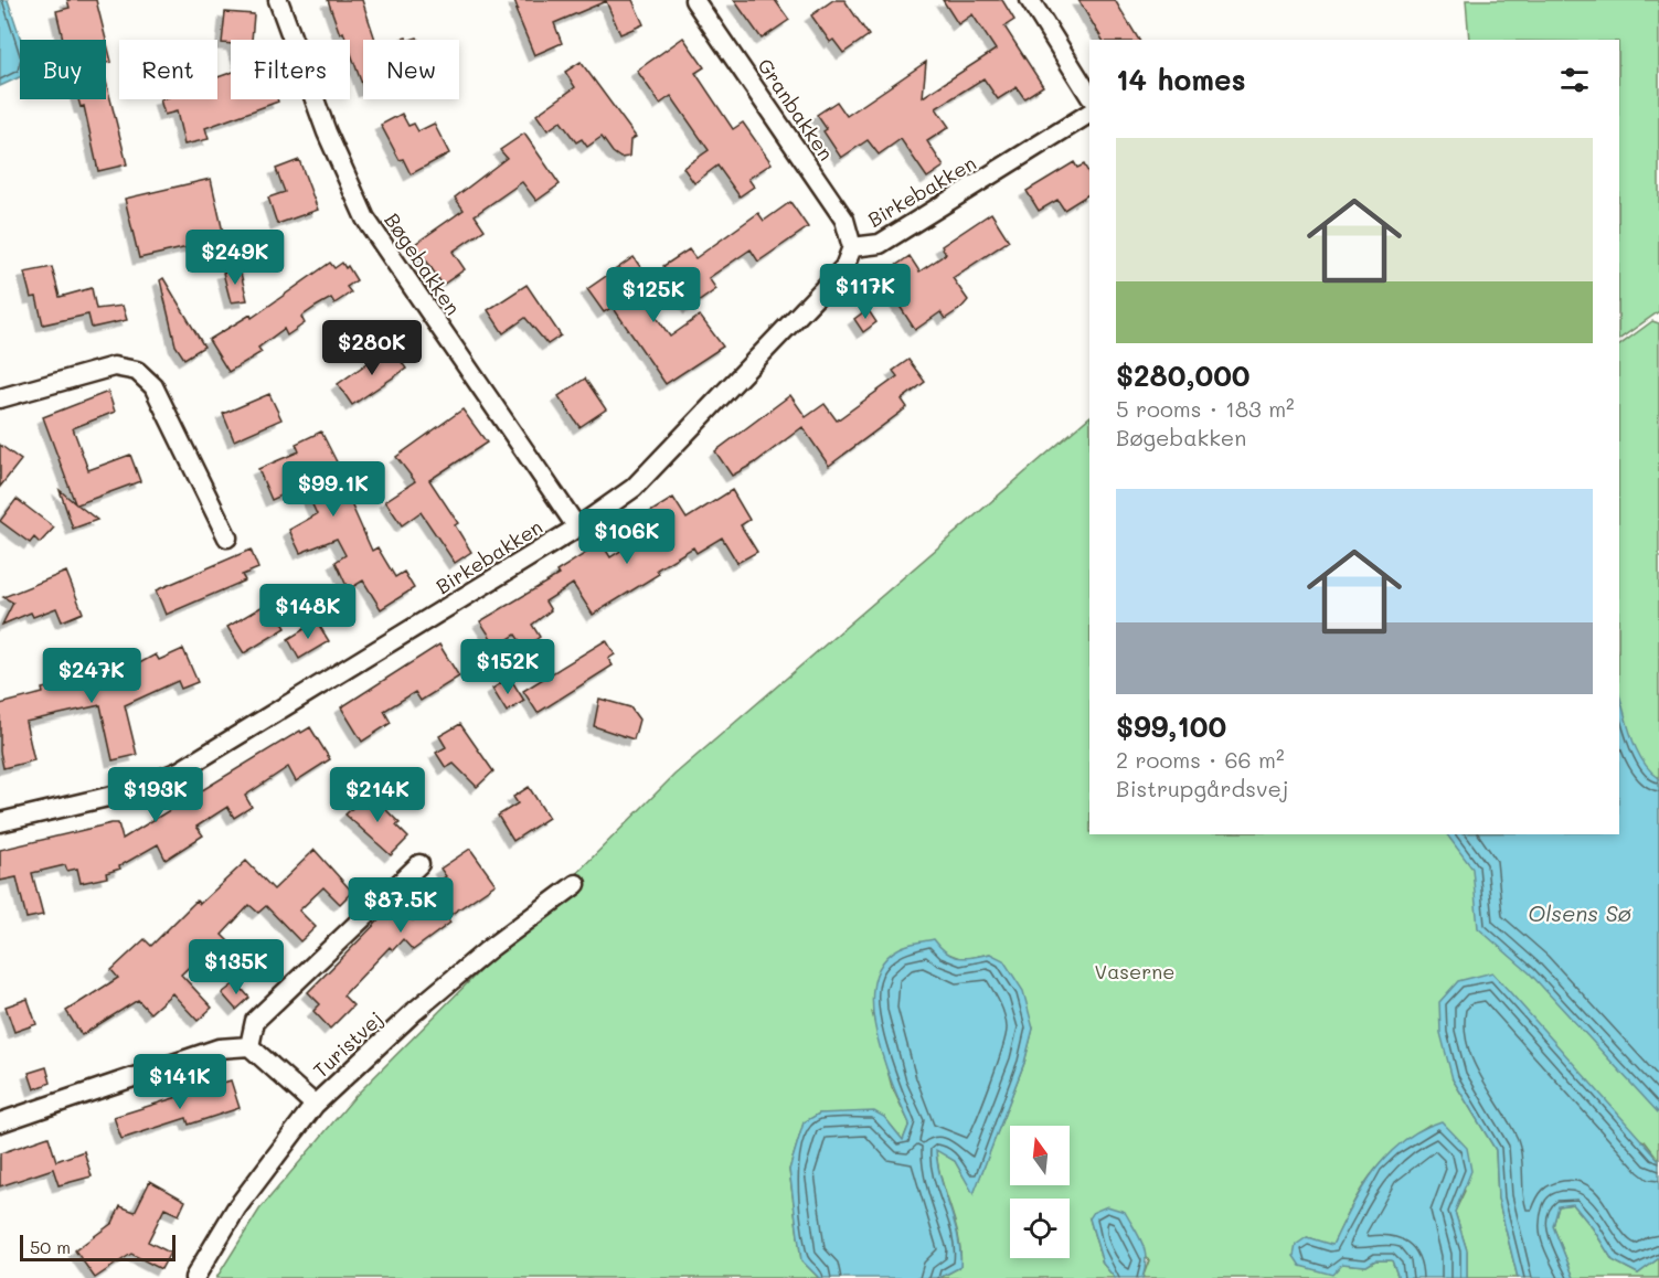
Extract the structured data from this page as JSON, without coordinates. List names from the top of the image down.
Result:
{
  "streets": {
    "street": [
      "Granbakken",
      "Birkebakken",
      "Bøgebakken",
      "Turistvej"
    ]
  },
  "crossings": [
    ["Granbakken", "Birkebakken"],
    ["Birkebakken", "Bøgebakken"]
  ],
  "water": ["Olsens Sø"],
  "parks": ["Vaserne"],
  "scale_bar": "50 m",
  "north": "top",
  "page": {
    "chip": [
      "Buy",
      "Rent",
      "Filters",
      "New"
    ],
    "heading": "14 homes",
    "list": [
      {
        "name": "$280,000",
        "note": "5 rooms · 183 m² · Bøgebakken"
      },
      {
        "name": "$99,100",
        "note": "2 rooms · 66 m² · Bistrupgårdsvej"
      }
    ],
    "price": [
      "$249K",
      "$117K",
      "$125K",
      "$280K",
      "$99.1K",
      "$106K",
      "$148K",
      "$152K",
      "$247K",
      "$193K",
      "$214K",
      "$87.5K",
      "$135K",
      "$141K"
    ],
    "scale": "50 m"
  }
}
